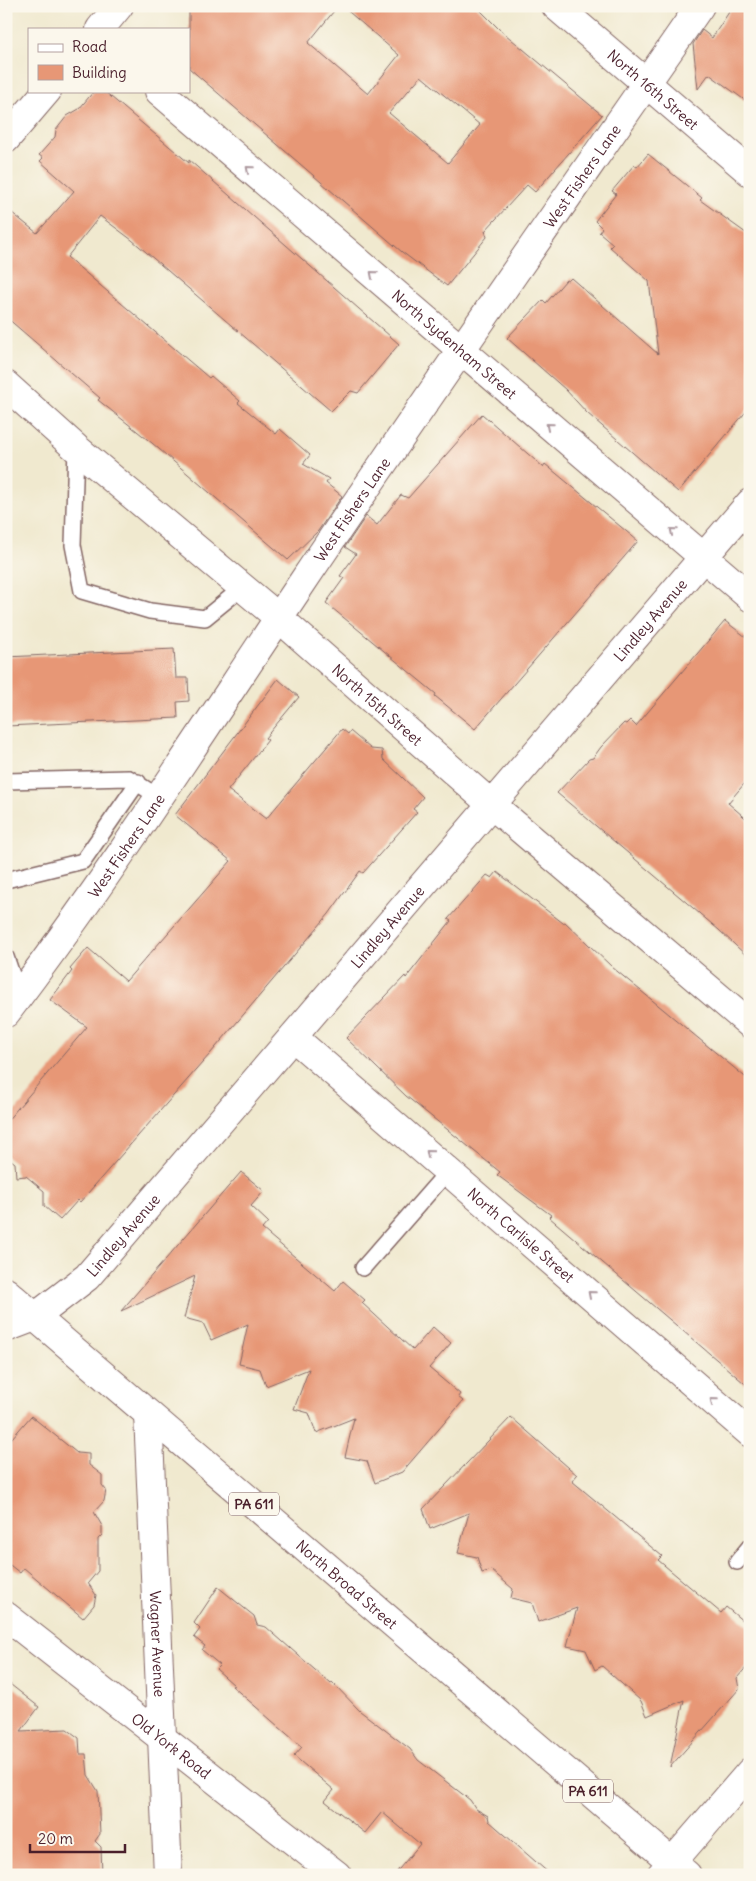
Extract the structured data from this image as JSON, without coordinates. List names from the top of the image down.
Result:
{
  "streets": {
    "street": [
      "North 16th Street",
      "West Fishers Lane",
      "North Sydenham Street",
      "Lindley Avenue",
      "North 15th Street",
      "North Carlisle Street",
      "PA 611",
      "North Broad Street",
      "Wagner Avenue",
      "Old York Road"
    ]
  },
  "crossings": [
    ["North 16th Street", "West Fishers Lane"],
    ["West Fishers Lane", "North Sydenham Street"],
    ["West Fishers Lane", "North 15th Street"],
    ["North Sydenham Street", "Lindley Avenue"],
    ["Lindley Avenue", "North 15th Street"],
    ["Lindley Avenue", "North Carlisle Street"],
    ["Lindley Avenue", "North Broad Street"],
    ["North Broad Street", "Wagner Avenue"],
    ["Wagner Avenue", "Old York Road"]
  ],
  "one_way": ["North Sydenham Street", "North Carlisle Street"],
  "legend": ["Road", "Building"],
  "scale_bar": "20 m"
}
